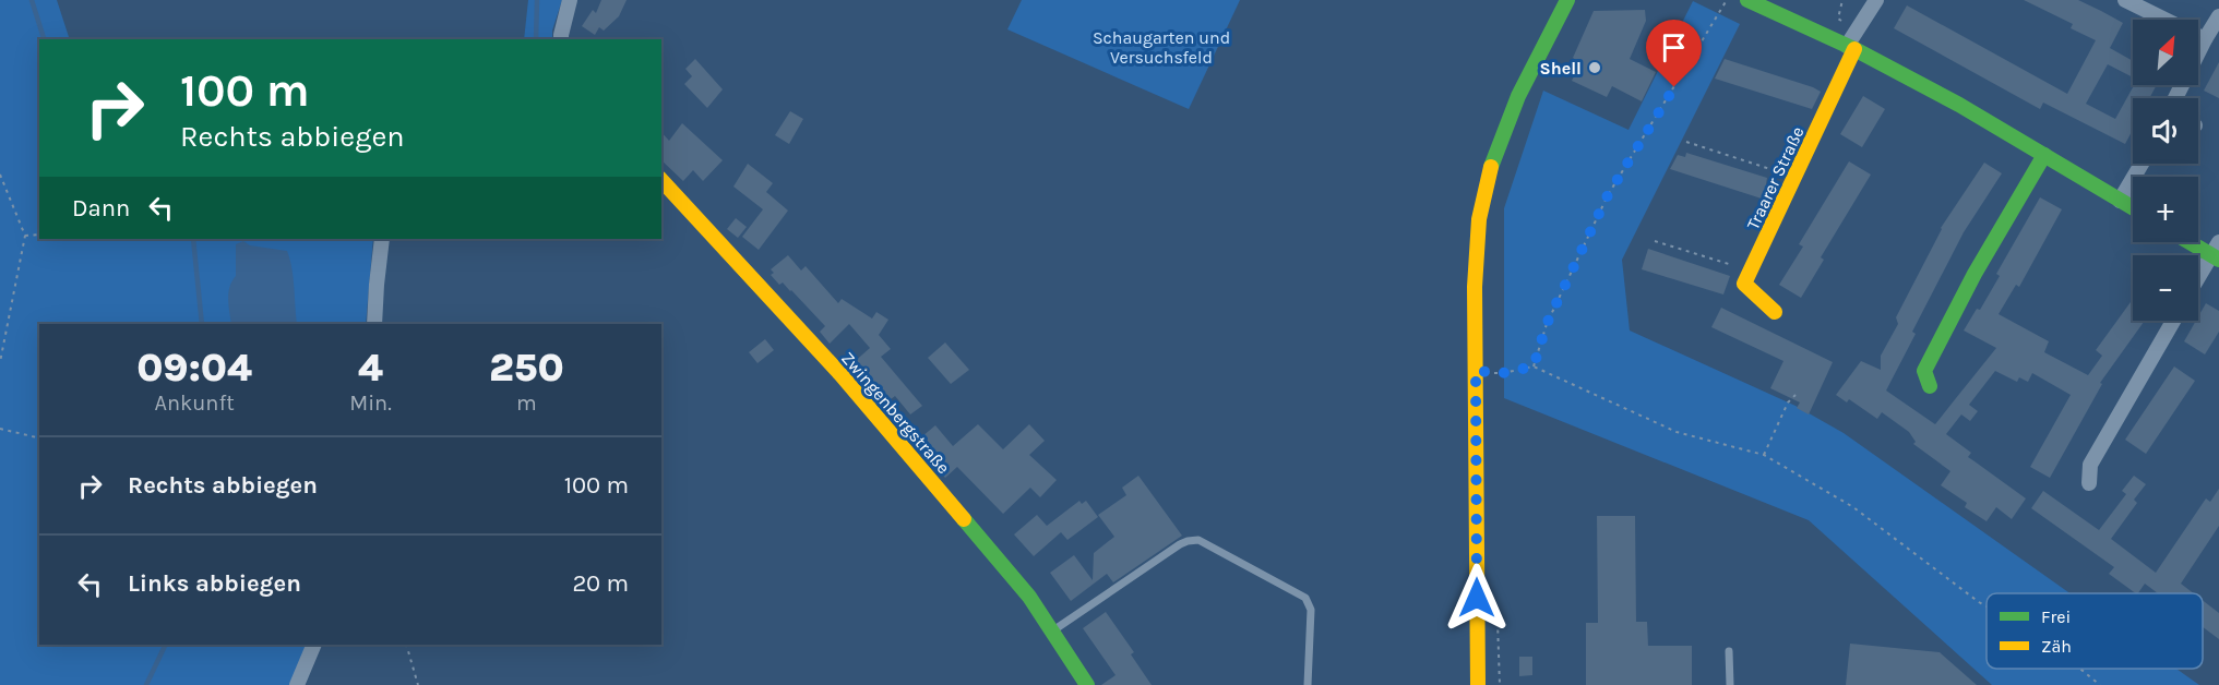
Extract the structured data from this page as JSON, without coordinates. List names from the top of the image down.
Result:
{
  "streets": {
    "street": ["Traarer Straße", "Zwingenbergstraße"]
  },
  "parks": ["Schaugarten und Versuchsfeld"],
  "places": ["Shell"],
  "legend": ["Frei", "Zäh"],
  "north": "top right",
  "page": {
    "map_buttons": ["+", "−"],
    "turn": ["100 m", "Rechts abbiegen"],
    "then": "Dann",
    "eta": [
      "09:04",
      "Ankunft",
      "4",
      "Min.",
      "250",
      "m"
    ],
    "list": [
      {
        "name": "Rechts abbiegen",
        "value": "100 m"
      },
      {
        "name": "Links abbiegen",
        "value": "20 m"
      }
    ]
  }
}
